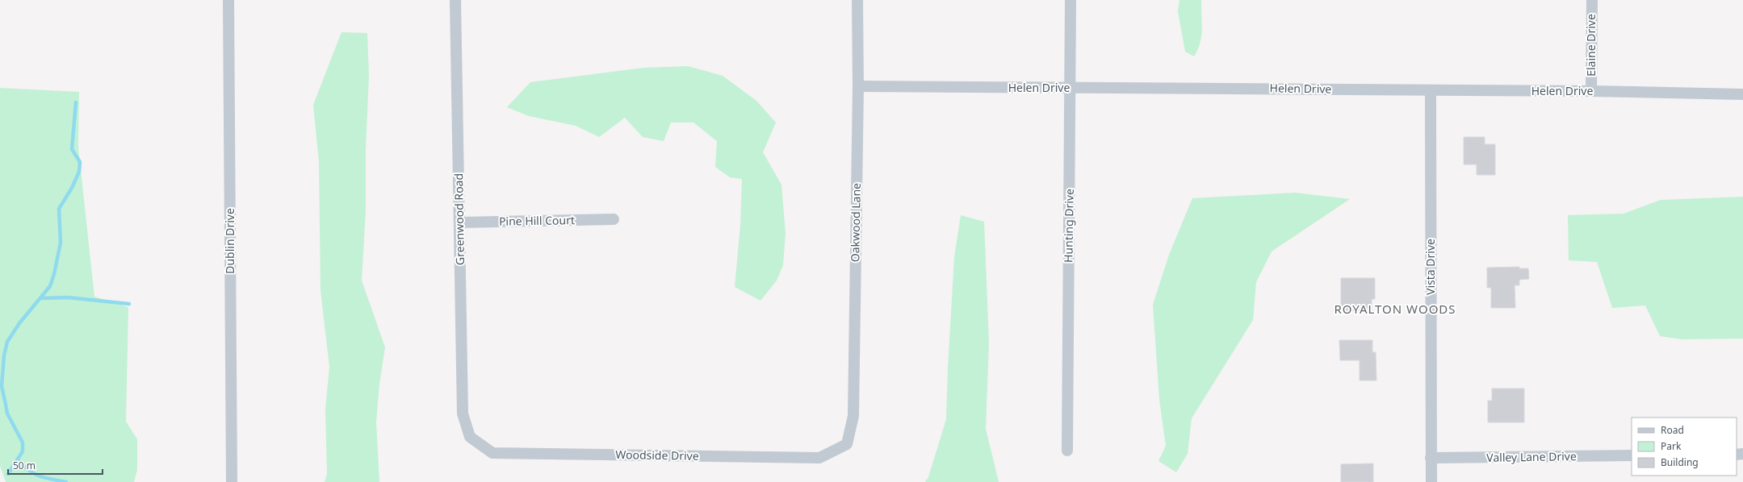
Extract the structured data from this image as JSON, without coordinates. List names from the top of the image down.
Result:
{
  "streets": {
    "street": [
      "Elaine Drive",
      "Helen Drive",
      "Greenwood Road",
      "Pine Hill Court",
      "Oakwood Lane",
      "Hunting Drive",
      "Dublin Drive",
      "Vista Drive",
      "Woodside Drive",
      "Valley Lane Drive"
    ]
  },
  "crossings": [
    ["Elaine Drive", "Helen Drive"],
    ["Helen Drive", "Oakwood Lane"],
    ["Helen Drive", "Hunting Drive"],
    ["Helen Drive", "Vista Drive"],
    ["Greenwood Road", "Pine Hill Court"],
    ["Greenwood Road", "Woodside Drive"],
    ["Oakwood Lane", "Woodside Drive"],
    ["Vista Drive", "Valley Lane Drive"]
  ],
  "districts": ["ROYALTON WOODS"],
  "legend": ["Road", "Park", "Building"],
  "scale_bar": "50 m"
}
